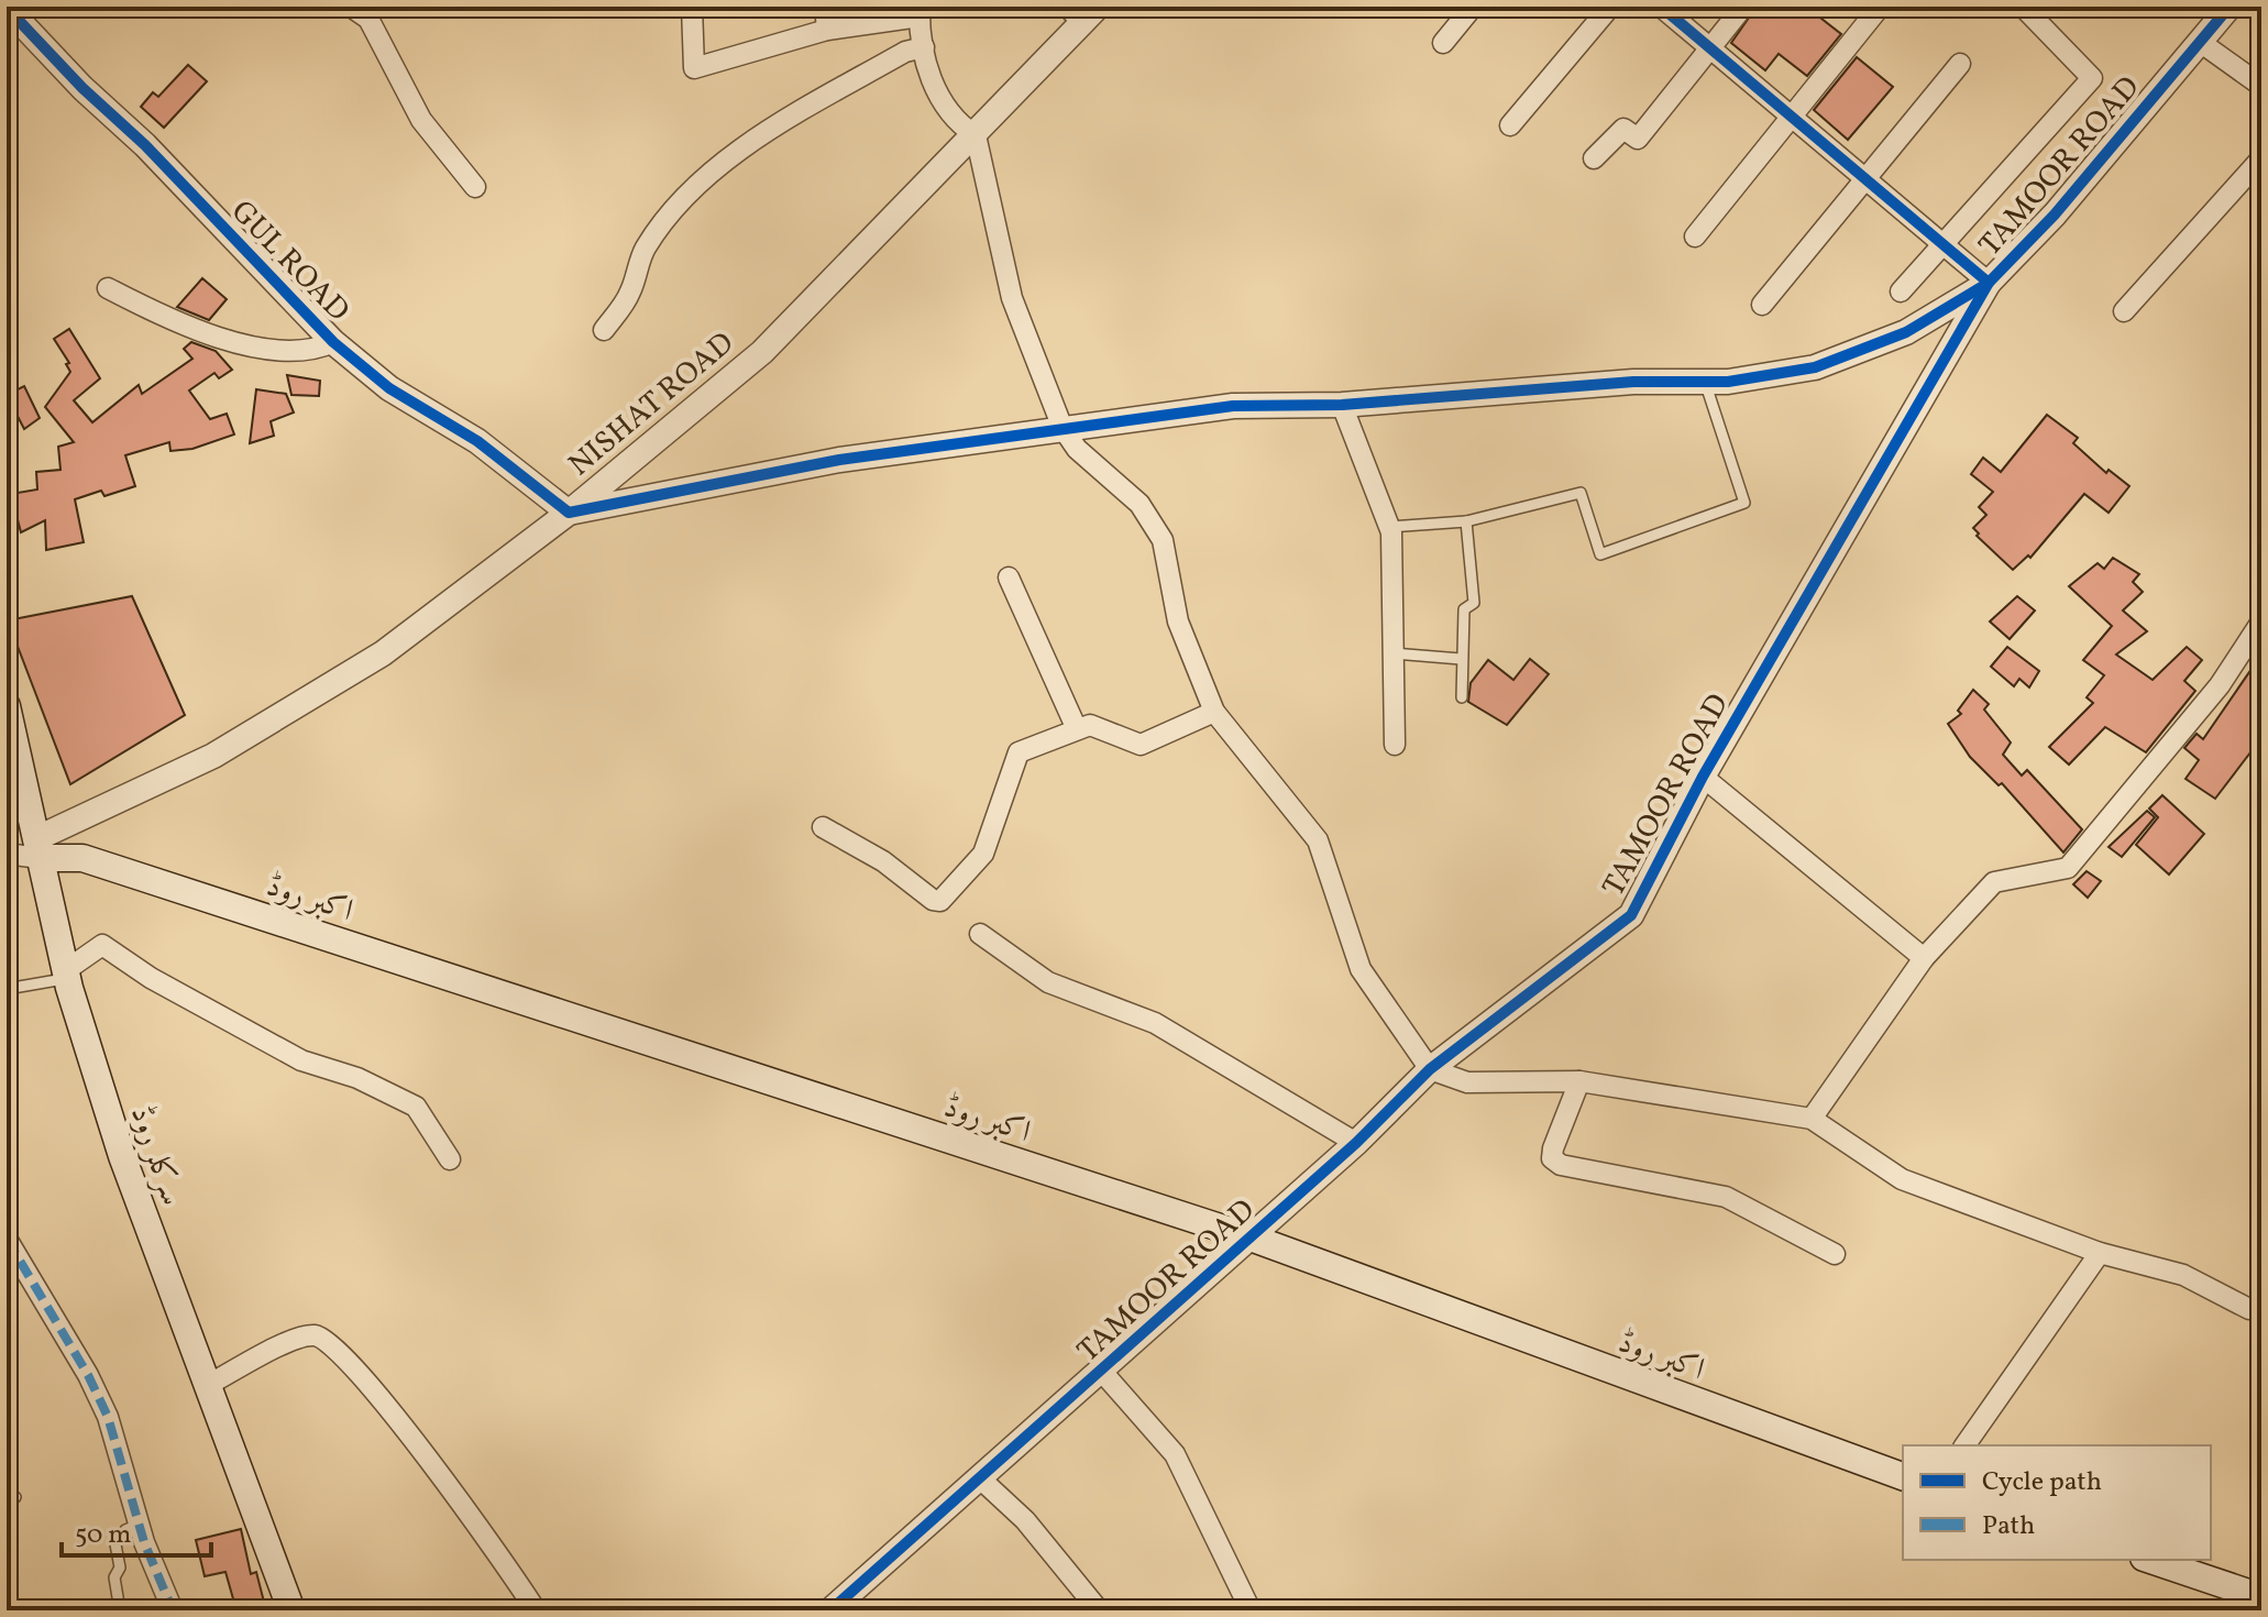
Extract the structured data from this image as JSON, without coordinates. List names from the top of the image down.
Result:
{
  "streets": {
    "main road": ["اکبر روڈ", "سرکلر روڈ"],
    "street": ["TAMOOR ROAD", "GUL ROAD", "NISHAT ROAD"]
  },
  "crossings": [
    ["TAMOOR ROAD", "اکبر روڈ"],
    ["GUL ROAD", "NISHAT ROAD"],
    ["NISHAT ROAD", "اکبر روڈ"],
    ["NISHAT ROAD", "سرکلر روڈ"],
    ["اکبر روڈ", "سرکلر روڈ"]
  ],
  "legend": ["Cycle path", "Path"],
  "scale_bar": "50 m"
}
